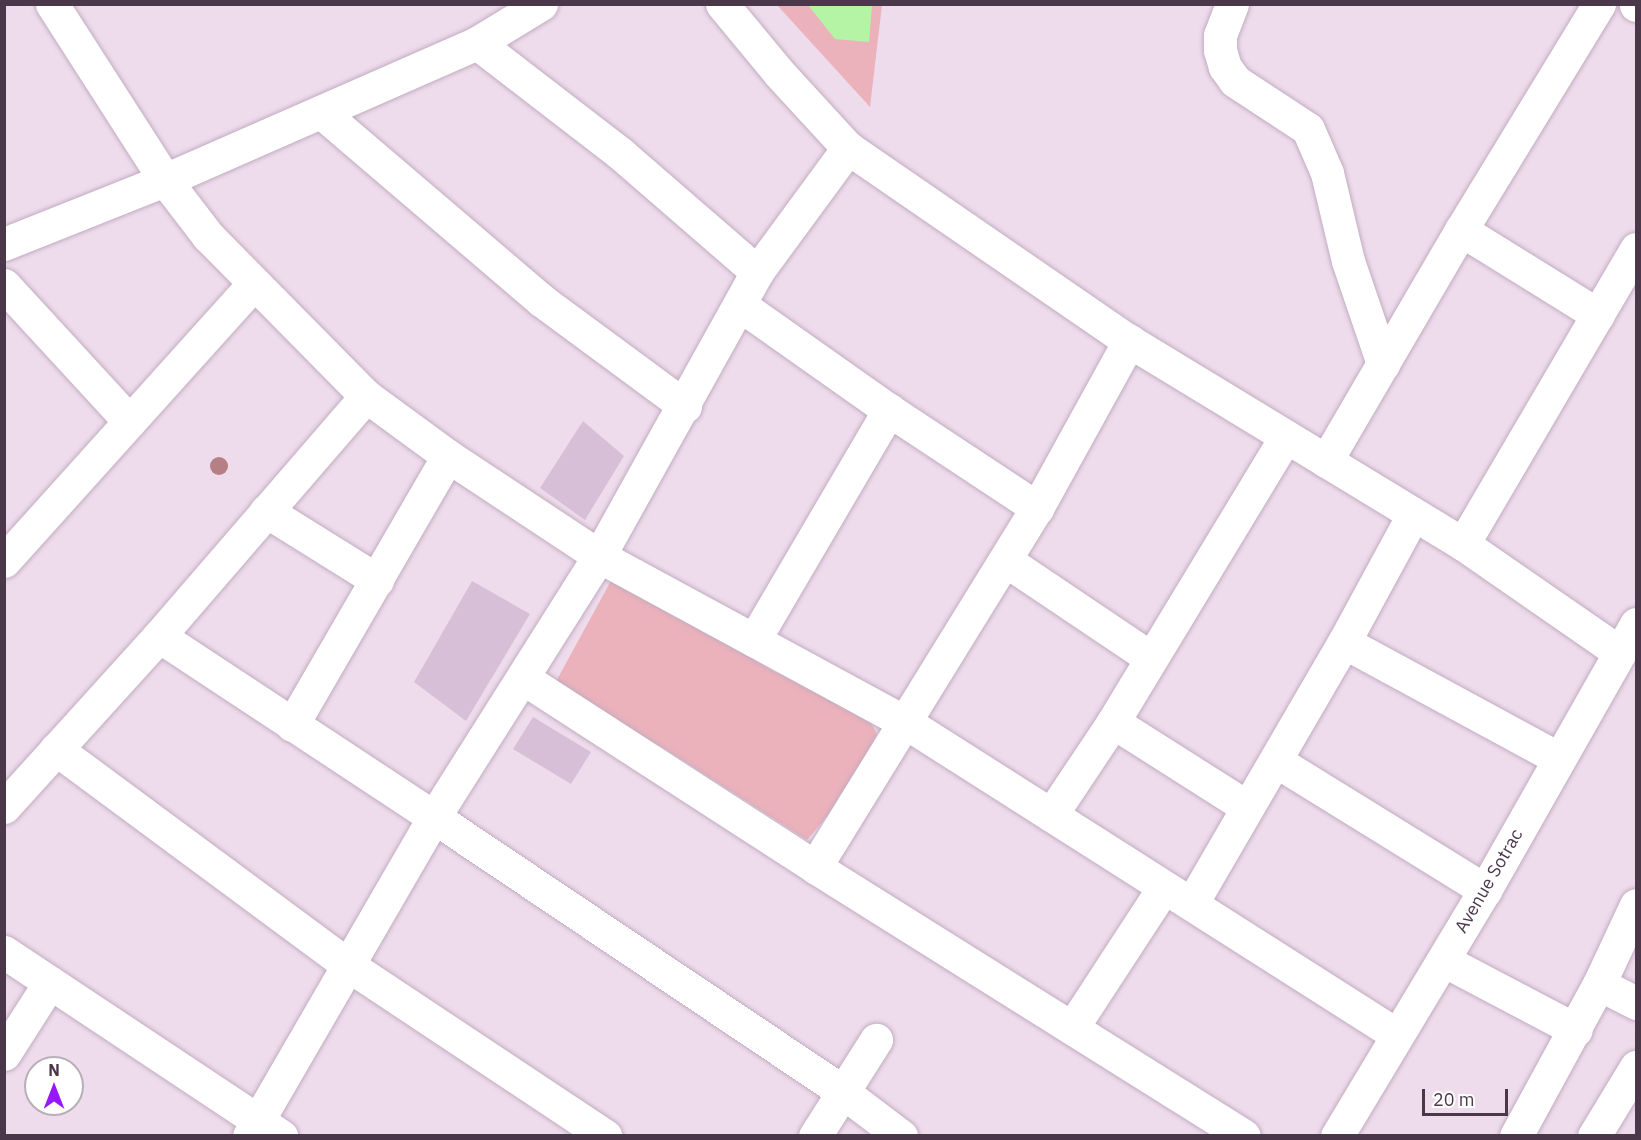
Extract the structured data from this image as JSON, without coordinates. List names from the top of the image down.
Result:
{
  "streets": {
    "street": ["Avenue Sotrac"]
  },
  "scale_bar": "20 m",
  "north": "top"
}
